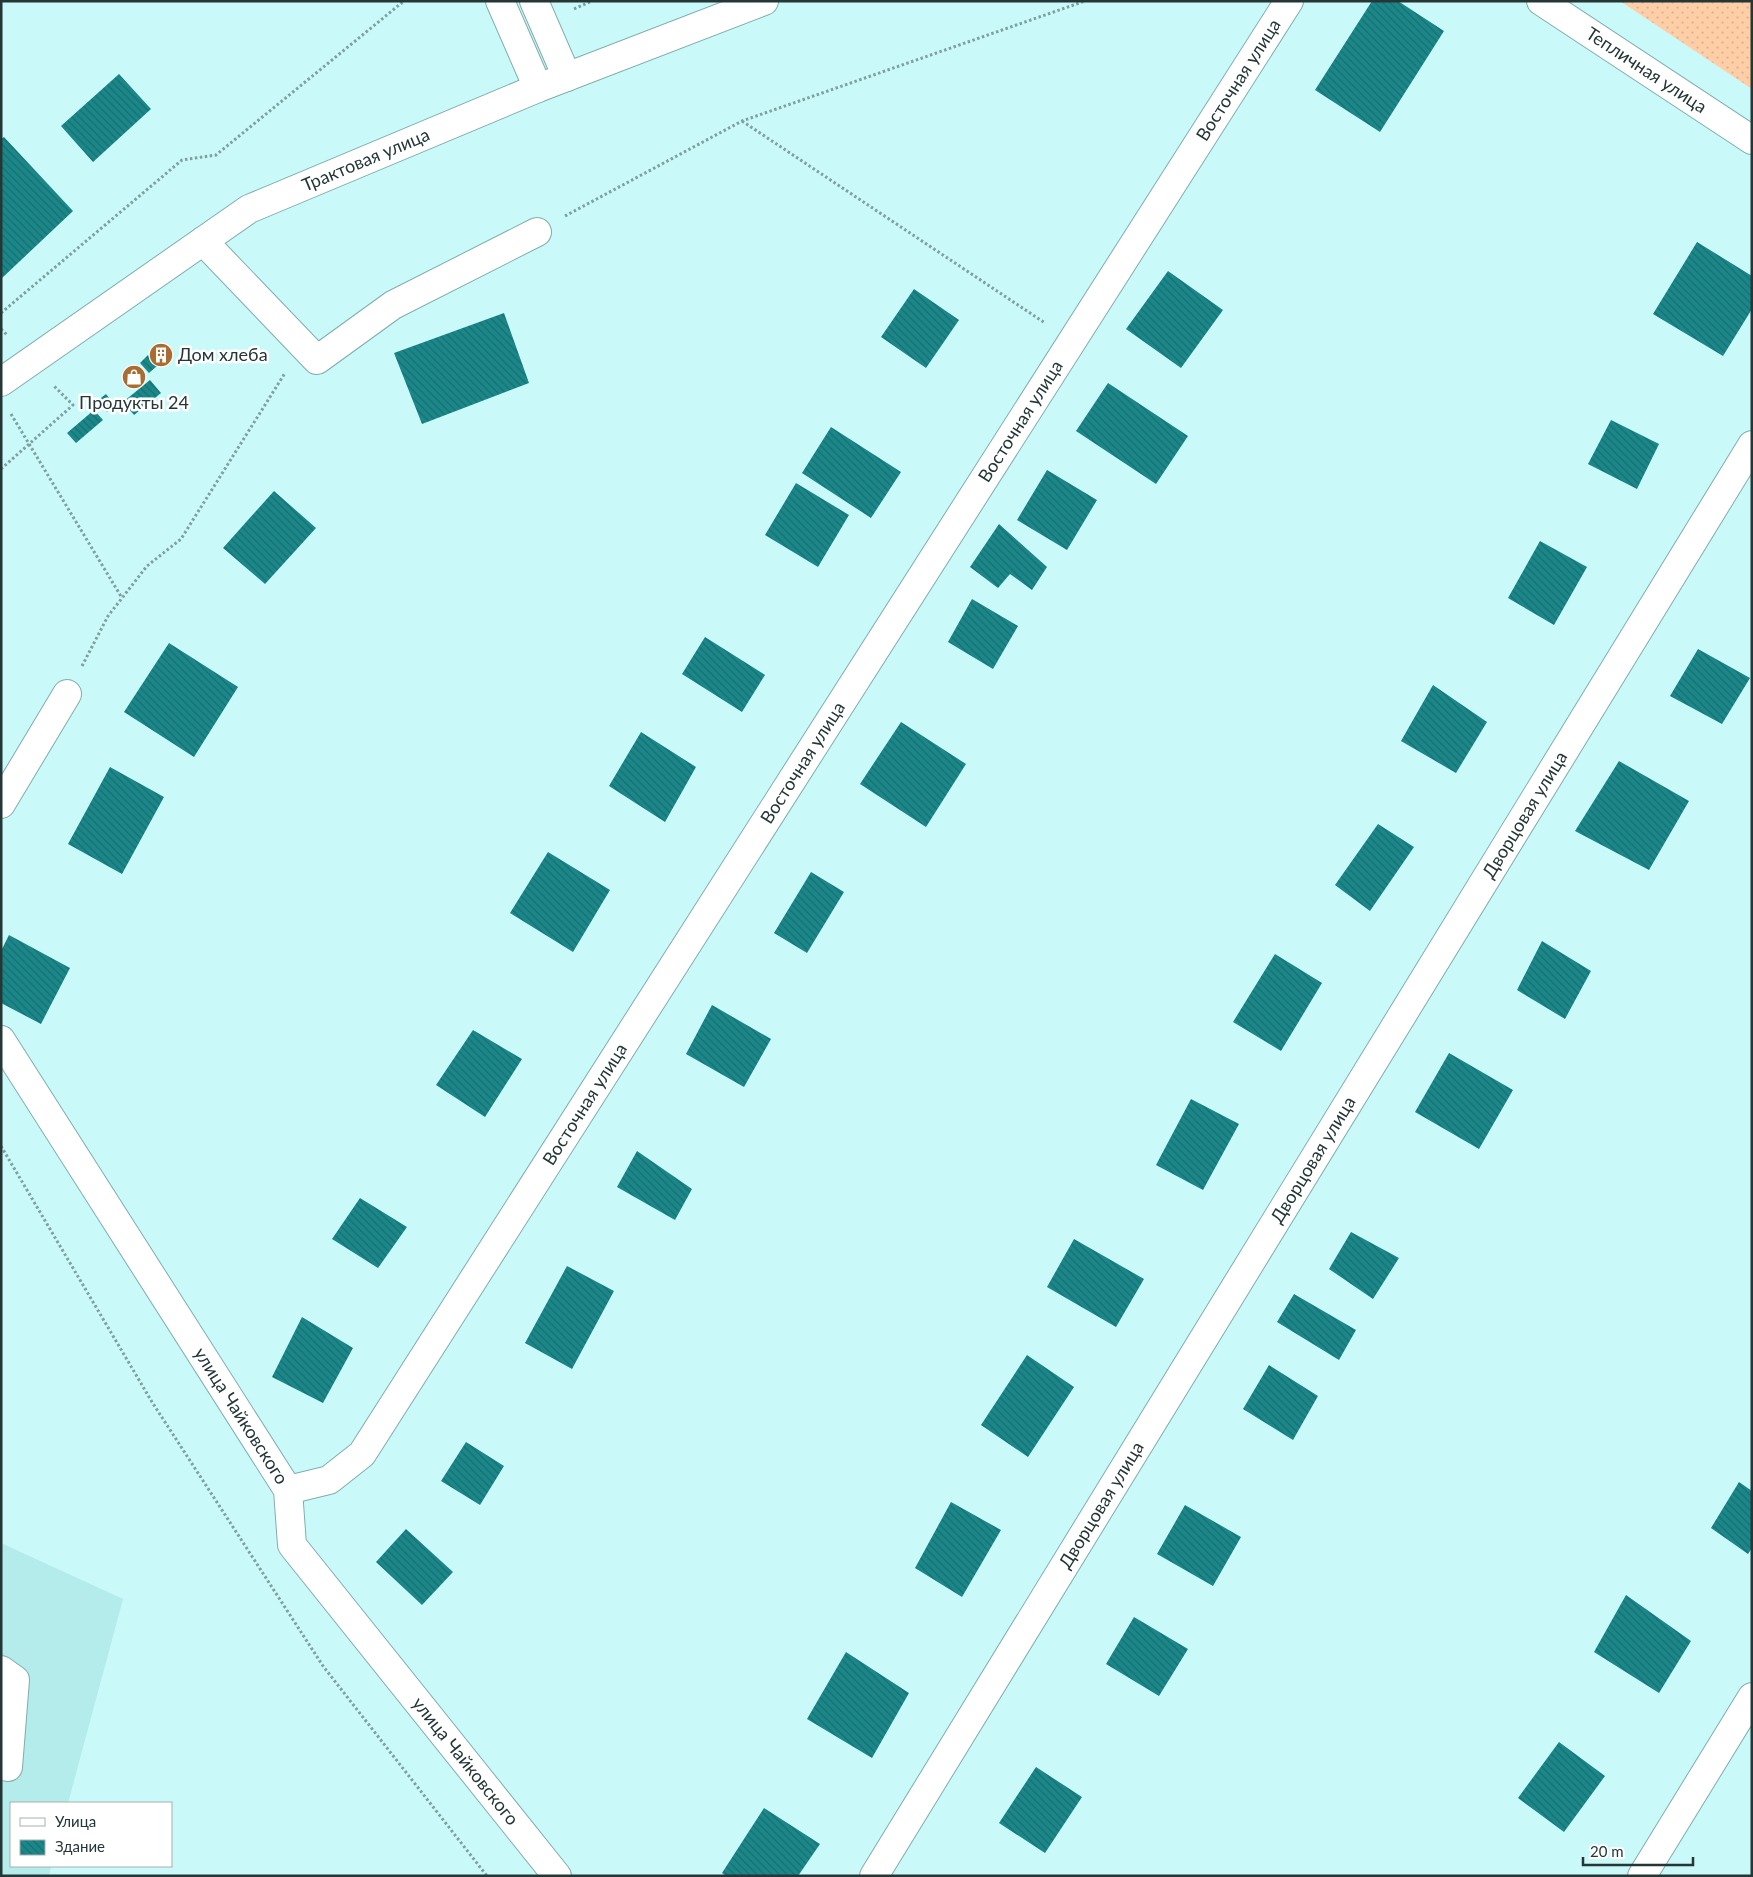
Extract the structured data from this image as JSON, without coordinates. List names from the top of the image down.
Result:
{
  "streets": {
    "street": [
      "Тепличная улица",
      "Восточная улица",
      "Трактовая улица",
      "Дворцовая улица",
      "улица Чайковского"
    ]
  },
  "crossings": [
    ["Восточная улица", "улица Чайковского"]
  ],
  "places": {
    "building": ["Дом хлеба"],
    "shop": ["Продукты 24"]
  },
  "legend": ["Улица", "Здание"],
  "scale_bar": "20 m"
}
